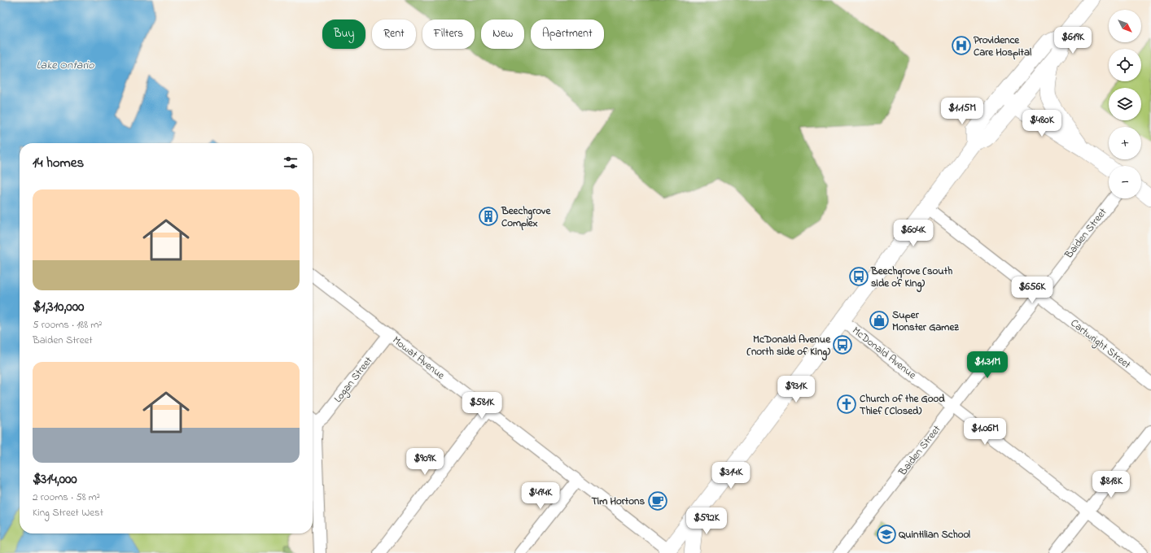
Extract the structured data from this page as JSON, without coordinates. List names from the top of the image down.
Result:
{
  "streets": {
    "street": [
      "Baiden Street",
      "Cartwright Street",
      "McDonald Avenue",
      "Mowat Avenue",
      "Logan Street"
    ]
  },
  "crossings": [
    ["Baiden Street", "Cartwright Street"],
    ["Baiden Street", "McDonald Avenue"],
    ["Mowat Avenue", "Logan Street"]
  ],
  "water": ["Lake Ontario"],
  "places": {
    "hospital": ["Providence Care Hospital"],
    "building": ["Beechgrove Complex"],
    "bus stop": ["Beechgrove (south side of King)", "McDonald Avenue (north side of King)"],
    "shop": ["Super Monster Gamez"],
    "church": ["Church of the Good Thief (Closed)"],
    "cafe": ["Tim Hortons"],
    "school or university": ["Quintilian School"]
  },
  "north": "bottom right",
  "page": {
    "map_buttons": ["+", "−"],
    "chip": [
      "Buy",
      "Rent",
      "Filters",
      "New",
      "Apartment"
    ],
    "price": [
      "$619K",
      "$1.15M",
      "$480K",
      "$604K",
      "$656K",
      "$1.31M",
      "$931K",
      "$581K",
      "$1.06M",
      "$909K",
      "$314K",
      "$818K",
      "$494K",
      "$592K"
    ],
    "heading": "14 homes",
    "list": [
      {
        "name": "$1,310,000",
        "note": "5 rooms · 188 m² · Baiden Street"
      },
      {
        "name": "$314,000",
        "note": "2 rooms · 58 m² · King Street West"
      }
    ]
  }
}
